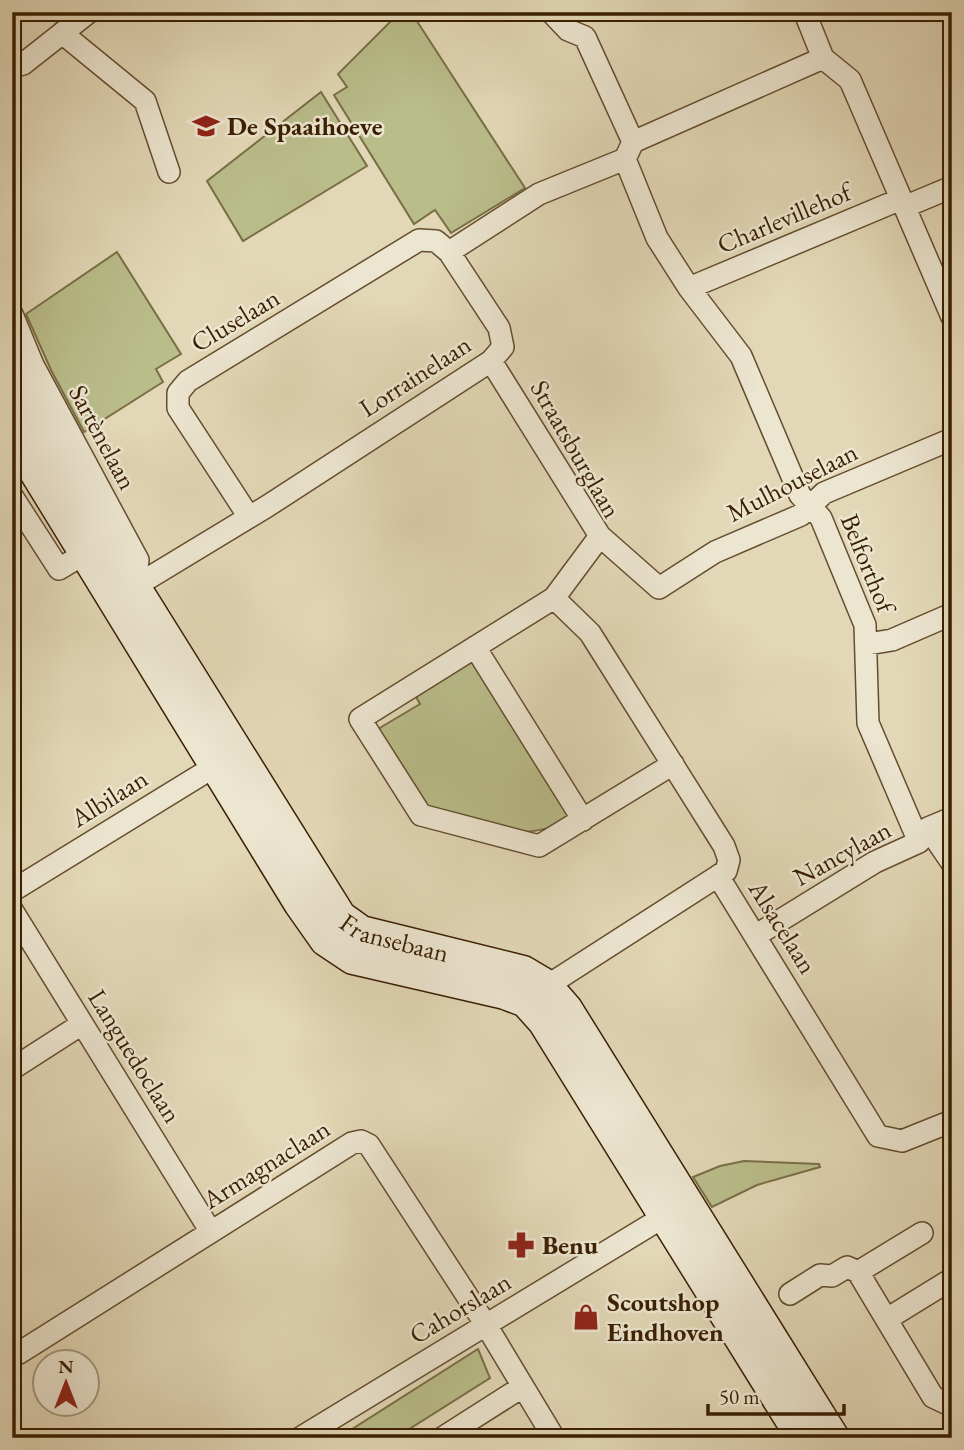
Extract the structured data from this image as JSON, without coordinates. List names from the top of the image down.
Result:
{
  "streets": {
    "street": [
      "Charlevillehof",
      "Cluselaan",
      "Lorrainelaan",
      "Sartènelaan",
      "Straatsburglaan",
      "Mulhouselaan",
      "Belforthof",
      "Albilaan",
      "Nancylaan",
      "Alsacelaan",
      "Fransebaan",
      "Languedoclaan",
      "Armagnaclaan",
      "Cahorslaan"
    ]
  },
  "crossings": [
    ["Cluselaan", "Lorrainelaan"],
    ["Lorrainelaan", "Sartènelaan"],
    ["Lorrainelaan", "Straatsburglaan"],
    ["Lorrainelaan", "Fransebaan"],
    ["Sartènelaan", "Fransebaan"],
    ["Straatsburglaan", "Mulhouselaan"],
    ["Mulhouselaan", "Belforthof"],
    ["Belforthof", "Nancylaan"],
    ["Albilaan", "Fransebaan"],
    ["Nancylaan", "Alsacelaan"],
    ["Alsacelaan", "Fransebaan"],
    ["Fransebaan", "Cahorslaan"],
    ["Languedoclaan", "Armagnaclaan"],
    ["Armagnaclaan", "Cahorslaan"]
  ],
  "places": {
    "school or university": ["De Spaaihoeve"],
    "pharmacy": ["Benu"],
    "shop": ["Scoutshop Eindhoven"]
  },
  "scale_bar": "50 m",
  "north": "top"
}
